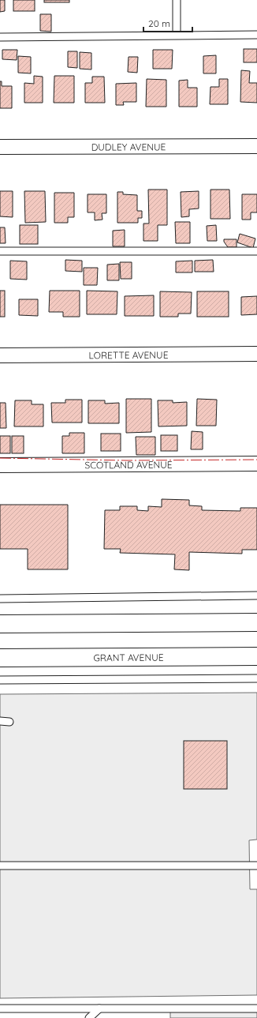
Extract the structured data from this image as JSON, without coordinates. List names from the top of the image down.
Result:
{
  "streets": {
    "main road": ["GRANT AVENUE"],
    "street": ["DUDLEY AVENUE", "LORETTE AVENUE", "SCOTLAND AVENUE"]
  },
  "scale_bar": "20 m"
}
